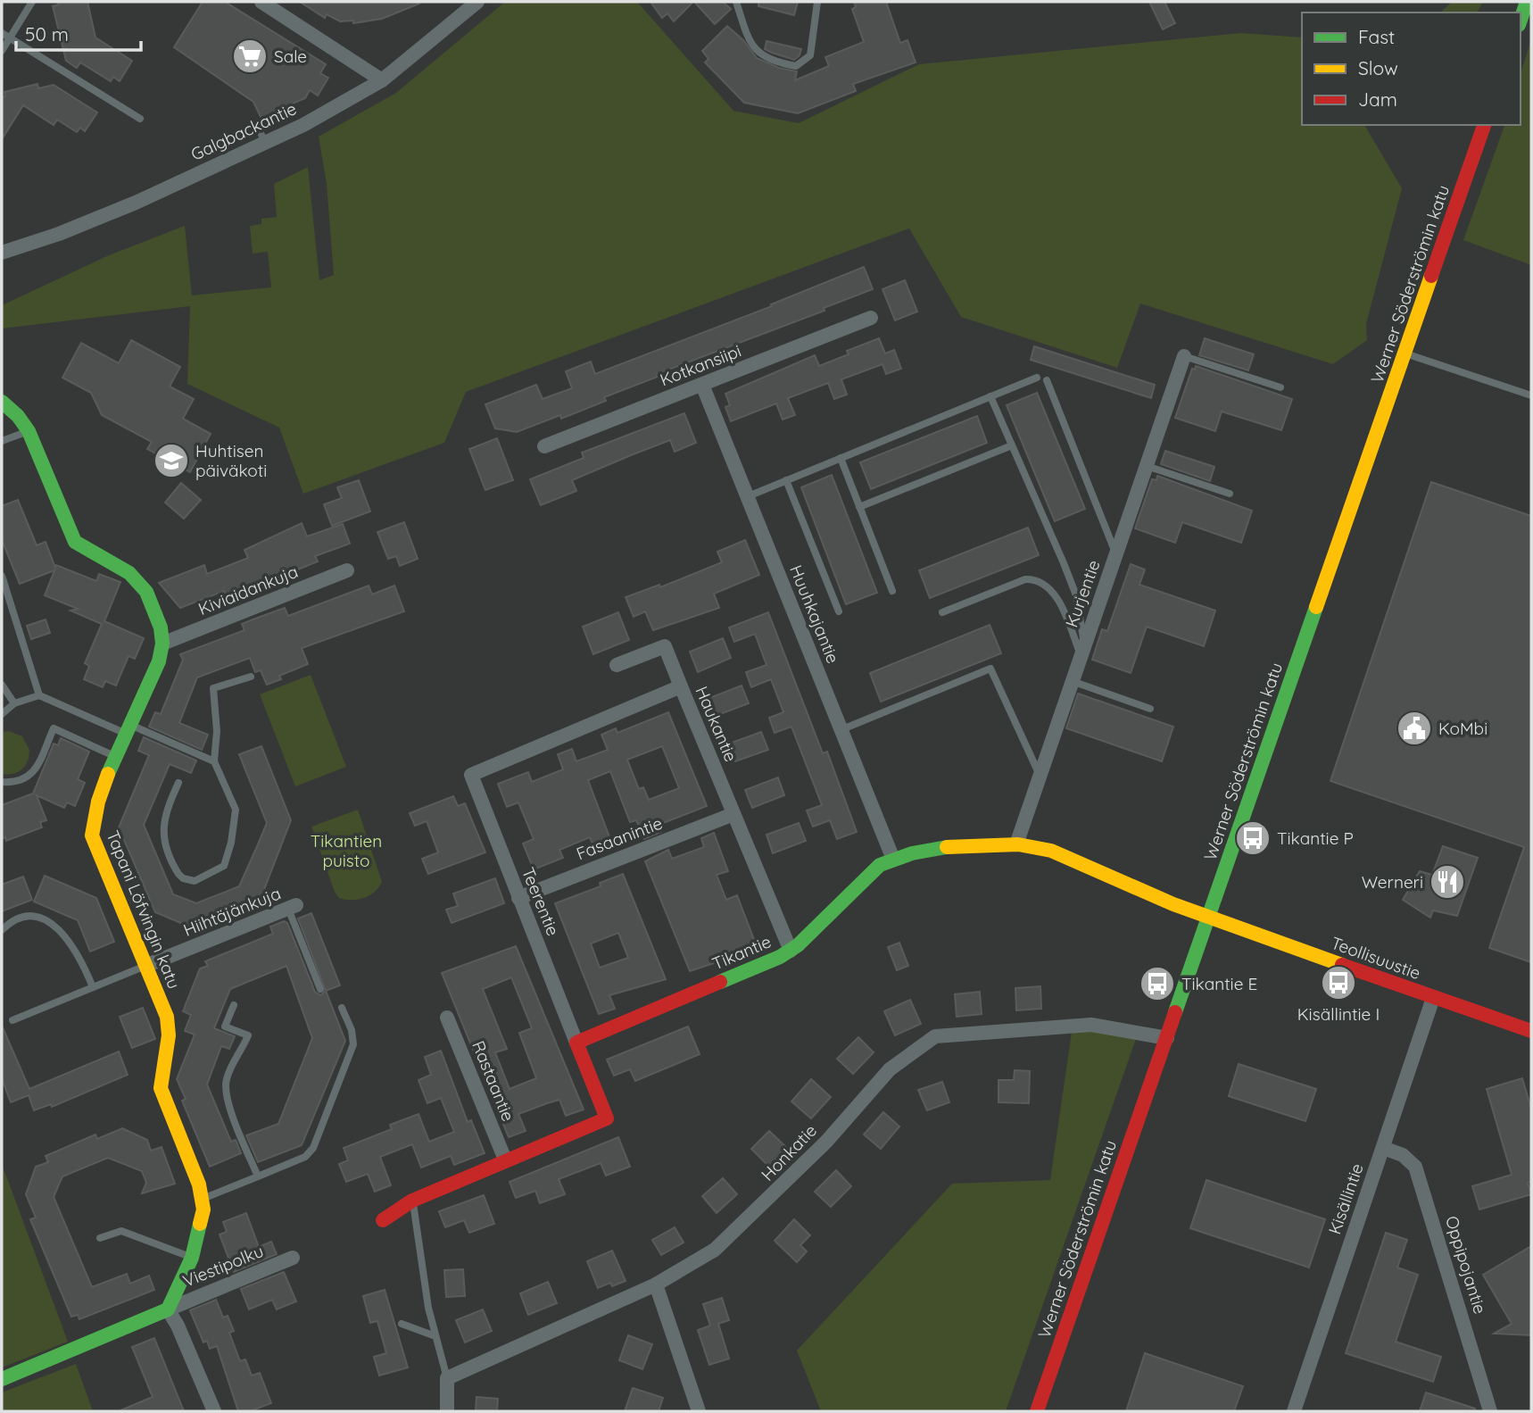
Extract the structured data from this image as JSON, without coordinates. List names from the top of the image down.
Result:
{
  "streets": {
    "street": [
      "Galgbackantie",
      "Werner Söderströmin katu",
      "Kotkansiipi",
      "Kiviaidankuja",
      "Kurjentie",
      "Huuhkajantie",
      "Haukantie",
      "Fasaanintie",
      "Teerentie",
      "Tapani Löfvingin katu",
      "Hiihtäjänkuja",
      "Tikantie",
      "Teollisuustie",
      "Rastaantie",
      "Honkatie",
      "Kisällintie",
      "Oppipojantie",
      "Viestipolku"
    ]
  },
  "crossings": [
    ["Werner Söderströmin katu", "Tikantie"],
    ["Werner Söderströmin katu", "Teollisuustie"],
    ["Werner Söderströmin katu", "Honkatie"],
    ["Kotkansiipi", "Huuhkajantie"],
    ["Kiviaidankuja", "Tapani Löfvingin katu"],
    ["Kurjentie", "Tikantie"],
    ["Huuhkajantie", "Tikantie"],
    ["Haukantie", "Fasaanintie"],
    ["Haukantie", "Teerentie"],
    ["Haukantie", "Tikantie"],
    ["Fasaanintie", "Teerentie"],
    ["Teerentie", "Tikantie"],
    ["Tapani Löfvingin katu", "Hiihtäjänkuja"],
    ["Tapani Löfvingin katu", "Viestipolku"],
    ["Tikantie", "Teollisuustie"],
    ["Teollisuustie", "Kisällintie"],
    ["Kisällintie", "Oppipojantie"]
  ],
  "parks": ["Tikantien puisto"],
  "places": {
    "supermarket": ["Sale"],
    "school or university": ["Huhtisen päiväkoti"],
    "public building": ["KoMbi"],
    "bus stop": ["Tikantie P", "Kisällintie I", "Tikantie E"],
    "restaurant": ["Werneri"]
  },
  "legend": ["Fast", "Slow", "Jam"],
  "scale_bar": "50 m"
}
